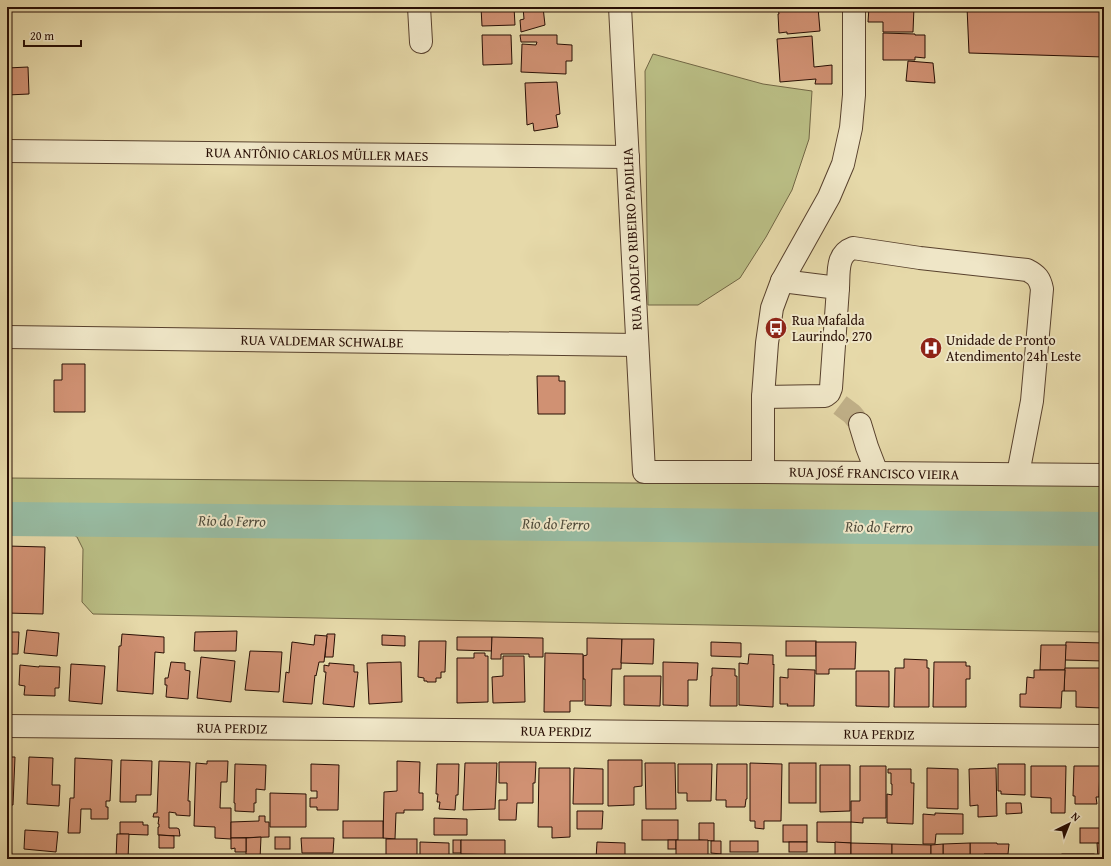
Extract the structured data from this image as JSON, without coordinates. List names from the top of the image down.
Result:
{
  "streets": {
    "street": [
      "RUA ANTÔNIO CARLOS MÜLLER MAES",
      "RUA ADOLFO RIBEIRO PADILHA",
      "RUA VALDEMAR SCHWALBE",
      "RUA JOSÉ FRANCISCO VIEIRA",
      "RUA PERDIZ"
    ]
  },
  "crossings": [
    ["RUA ANTÔNIO CARLOS MÜLLER MAES", "RUA ADOLFO RIBEIRO PADILHA"],
    ["RUA ADOLFO RIBEIRO PADILHA", "RUA VALDEMAR SCHWALBE"],
    ["RUA ADOLFO RIBEIRO PADILHA", "RUA JOSÉ FRANCISCO VIEIRA"]
  ],
  "water": ["Rio do Ferro"],
  "places": {
    "bus stop": ["Rua Mafalda Laurindo, 270"],
    "hospital": ["Unidade de Pronto Atendimento 24h Leste"]
  },
  "scale_bar": "20 m",
  "north": "top right"
}
